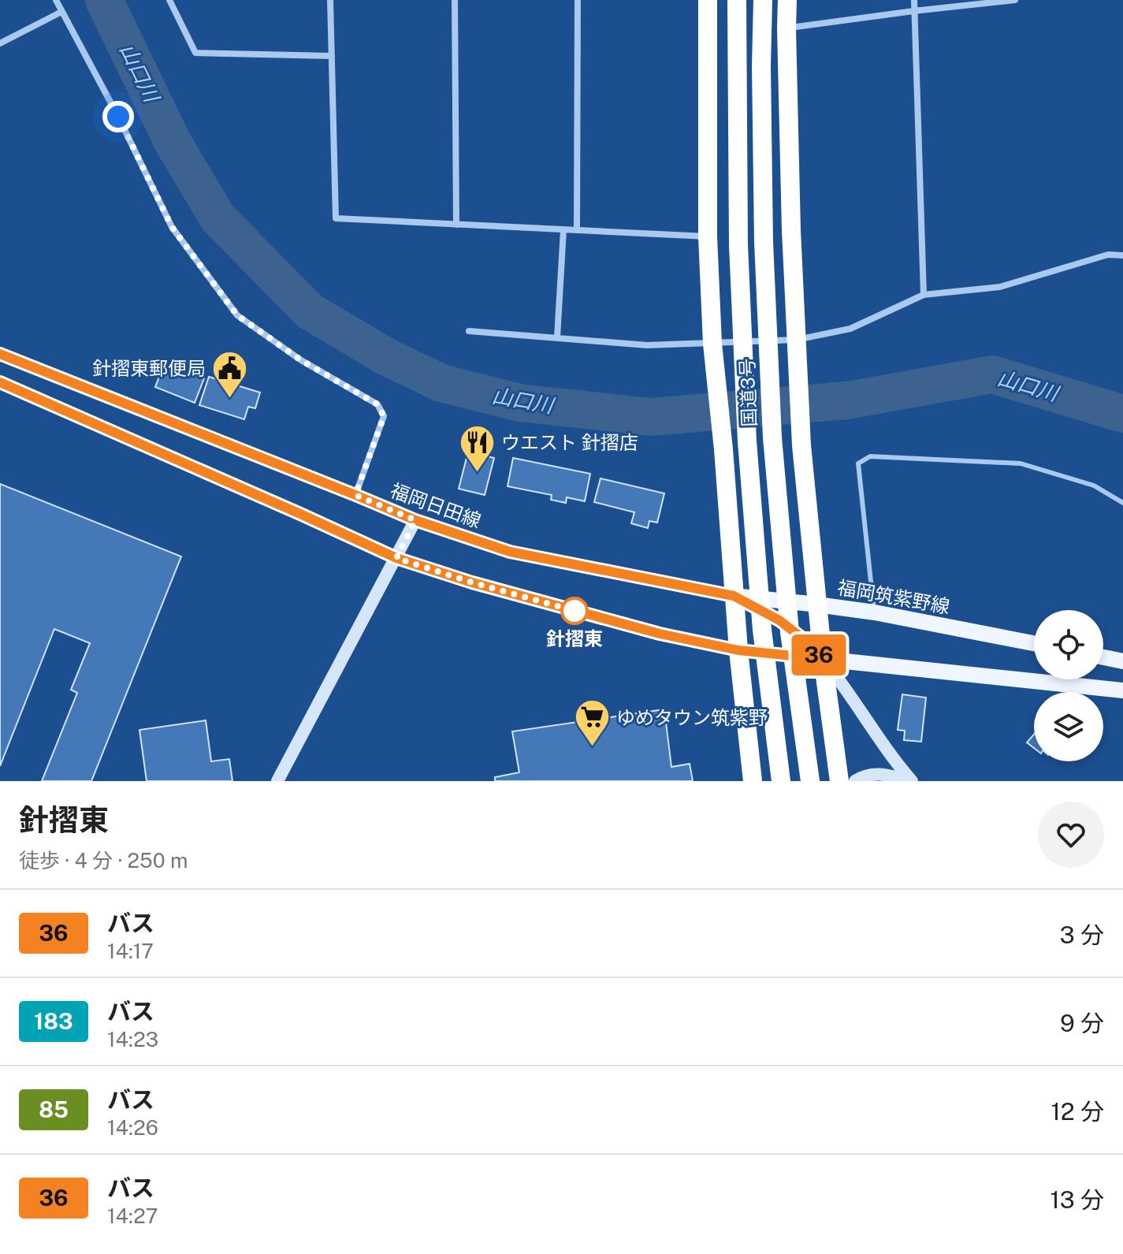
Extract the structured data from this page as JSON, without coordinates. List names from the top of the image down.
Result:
{
  "streets": {
    "highway": ["国道3号"],
    "main road": ["福岡日田線", "福岡筑紫野線"]
  },
  "crossings": [
    ["福岡日田線", "福岡筑紫野線"]
  ],
  "water": ["山口川"],
  "places": {
    "public building": ["針摺東郵便局"],
    "restaurant": ["ウエスト 針摺店"],
    "other": ["針摺東"],
    "supermarket": ["ゆめタウン筑紫野"]
  },
  "lines": ["bus line 36"],
  "page": {
    "on_map": "36",
    "heading": ["針摺東", "徒歩 · 4 分 · 250 m"],
    "list": [
      {
        "mark": "36",
        "name": "バス",
        "note": "14:17",
        "value": "3 分"
      },
      {
        "mark": "183",
        "name": "バス",
        "note": "14:23",
        "value": "9 分"
      },
      {
        "mark": "85",
        "name": "バス",
        "note": "14:26",
        "value": "12 分"
      },
      {
        "mark": "36",
        "name": "バス",
        "note": "14:27",
        "value": "13 分"
      }
    ]
  }
}
